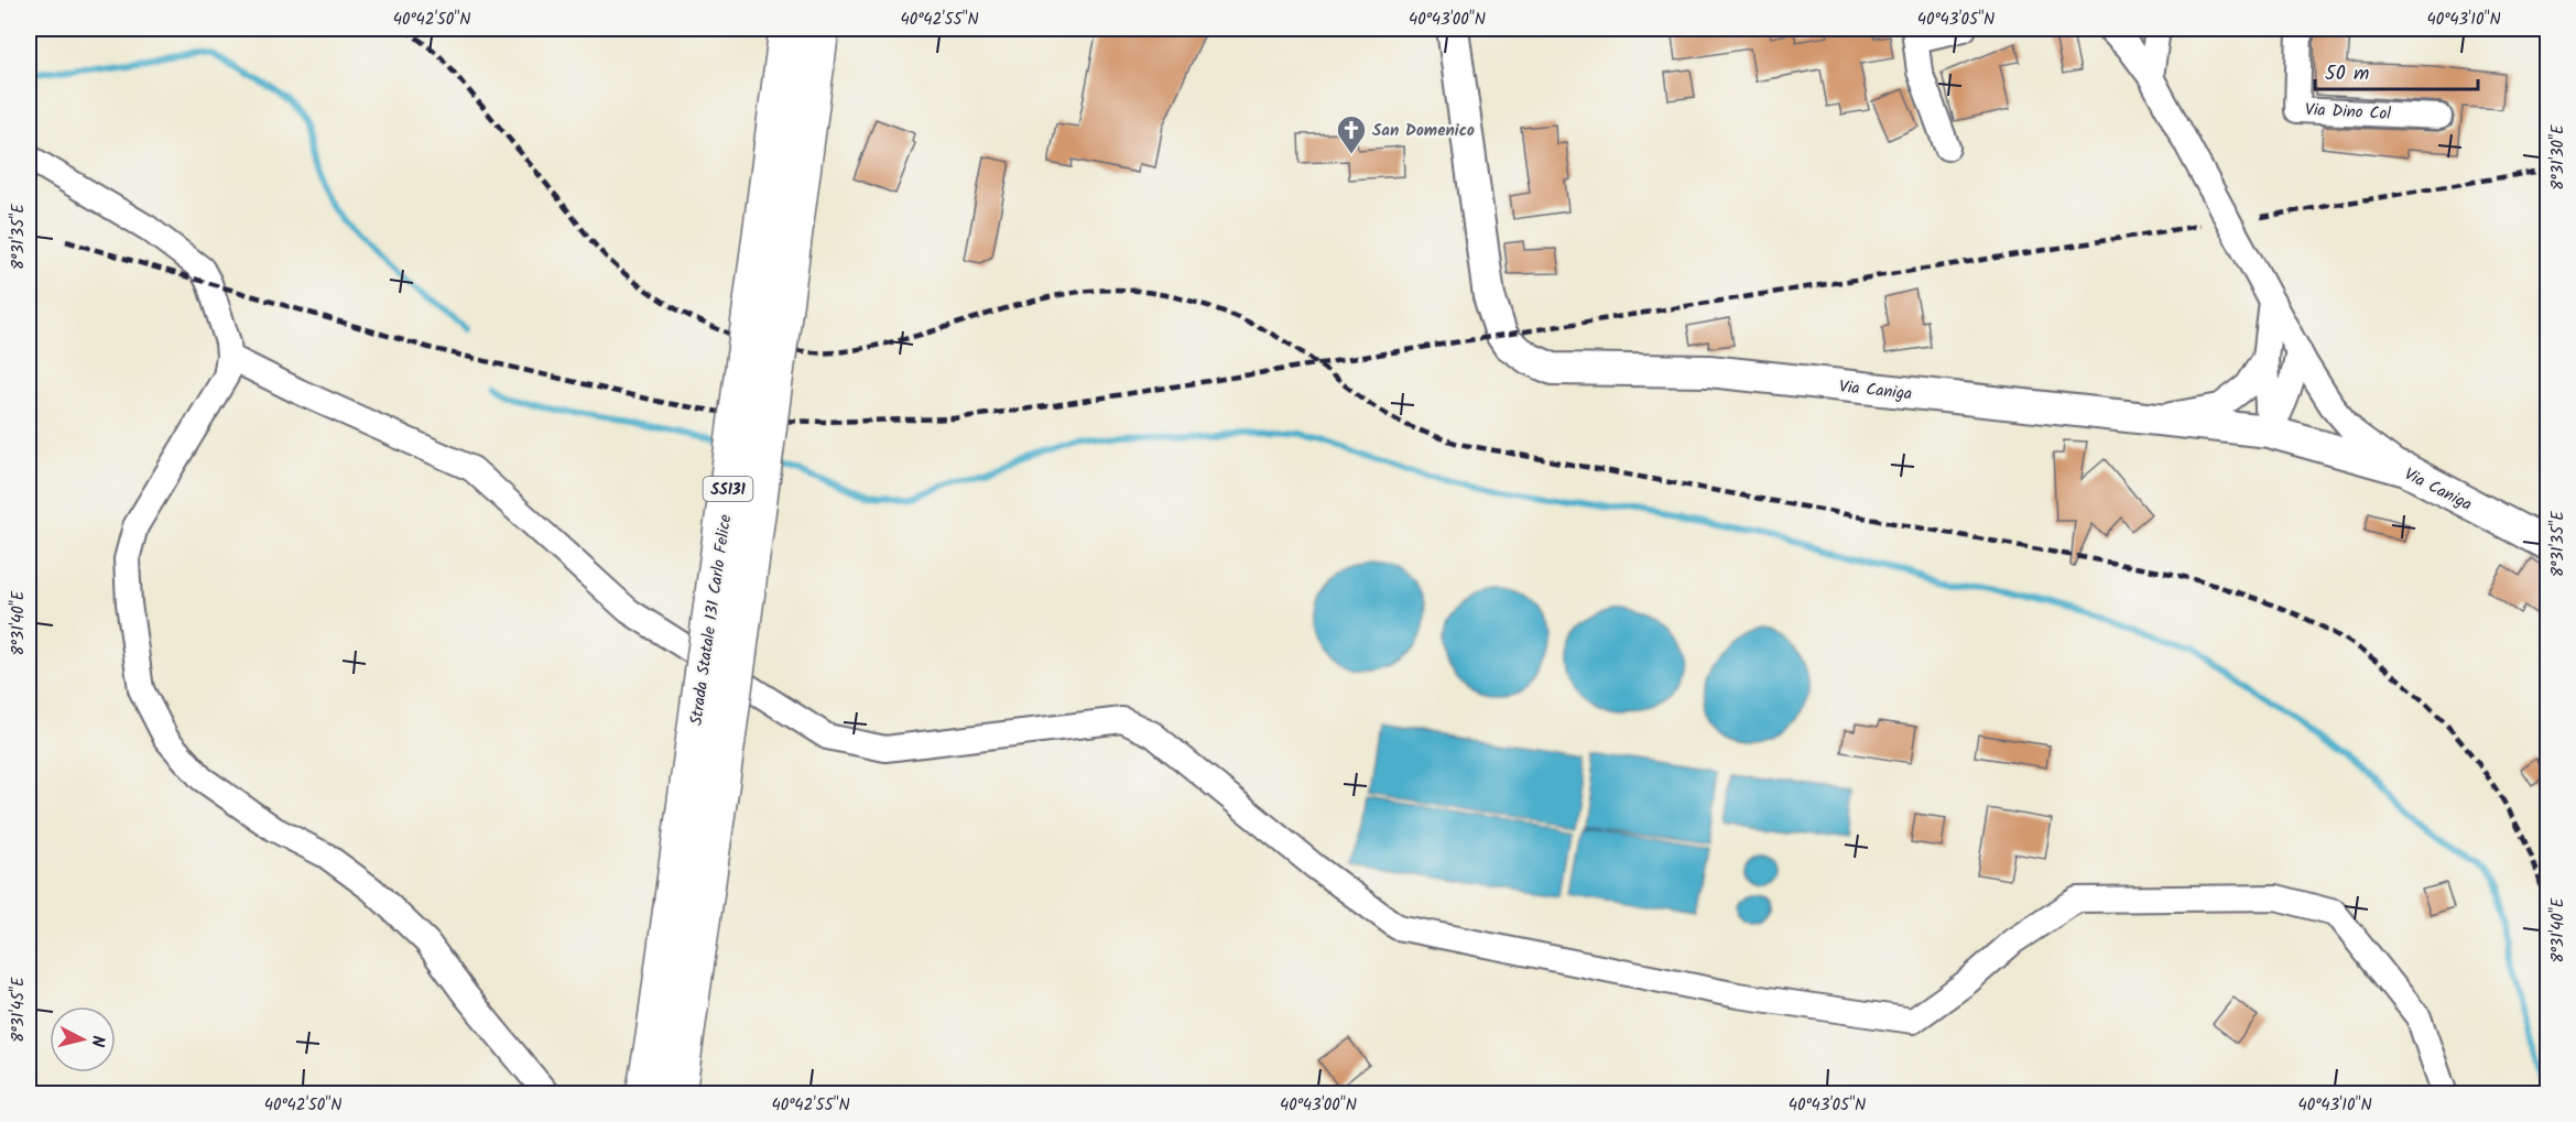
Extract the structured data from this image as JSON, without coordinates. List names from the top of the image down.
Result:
{
  "streets": {
    "highway": ["SS131", "Strada Statale 131 Carlo Felice"],
    "street": ["Via Dino Col", "Via Caniga"]
  },
  "places": {
    "church": ["San Domenico"]
  },
  "scale_bar": "50 m",
  "north": "right",
  "coordinates": [
    "40°42'50\"N",
    "40°42'55\"N",
    "40°43'00\"N",
    "40°43'05\"N",
    "40°43'10\"N",
    "8°31'30\"E",
    "8°31'35\"E",
    "8°31'40\"E",
    "8°31'45\"E"
  ]
}
